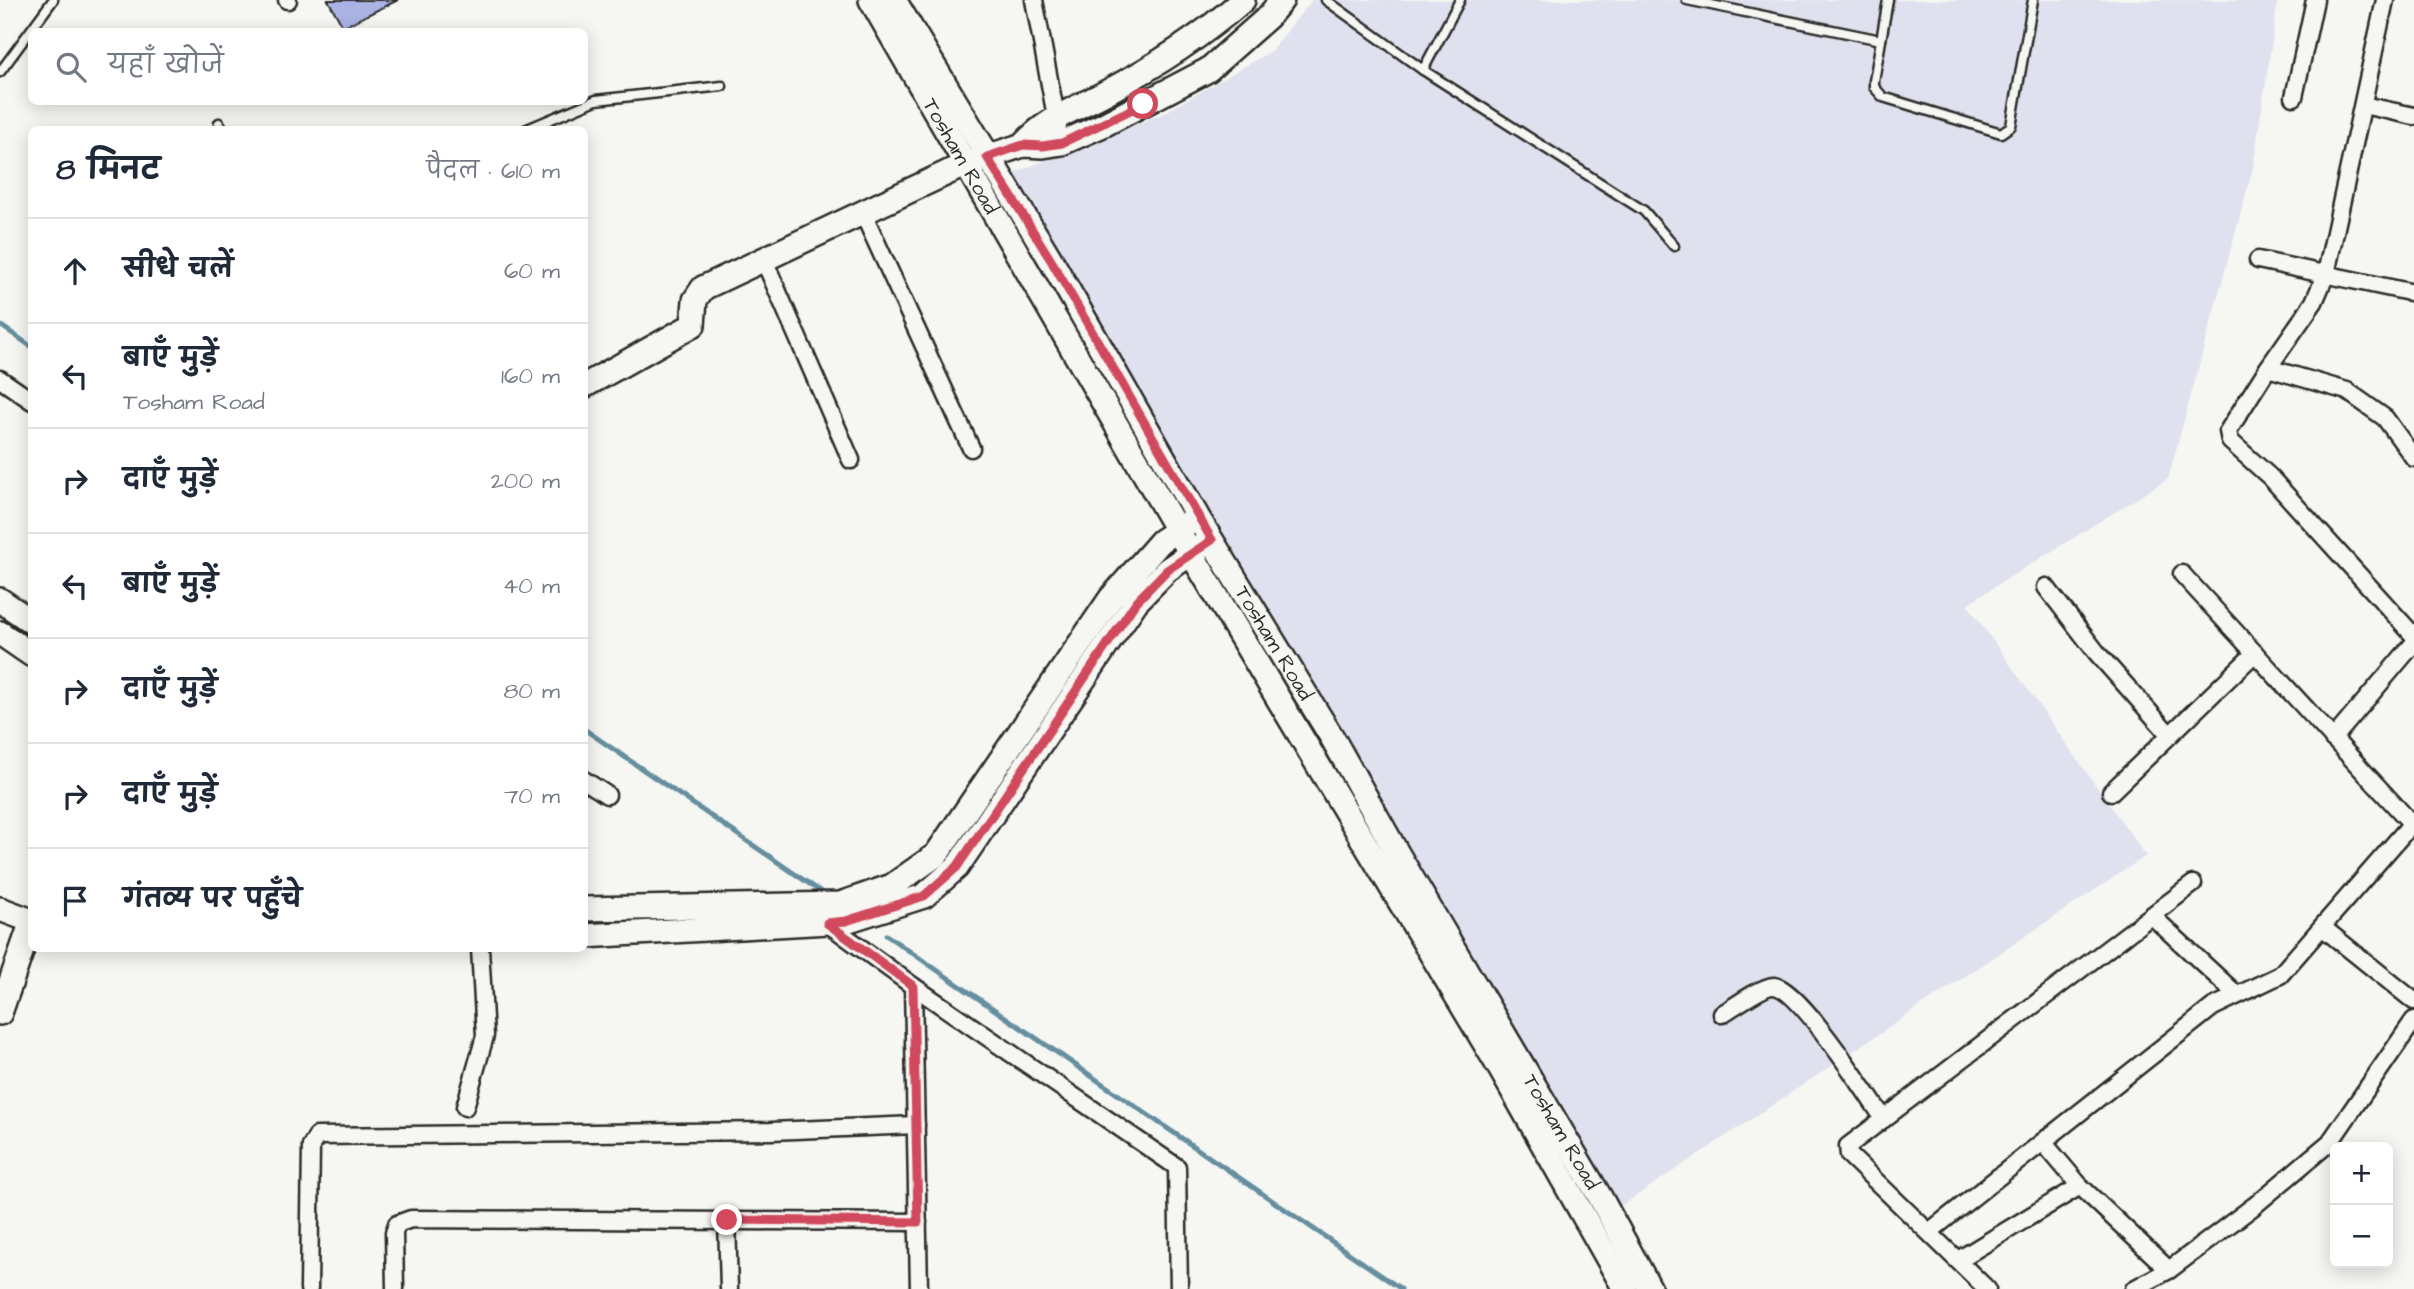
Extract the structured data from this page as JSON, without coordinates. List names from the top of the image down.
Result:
{
  "streets": {
    "main road": ["Tosham Road"]
  },
  "page": {
    "search": "यहाँ खोजें",
    "heading": ["8 मिनट", "पैदल · 610 m"],
    "list": [
      ["सीधे चलें", "60 m"],
      ["बाएँ मुड़ें", "Tosham Road", "160 m"],
      ["दाएँ मुड़ें", "200 m"],
      ["बाएँ मुड़ें", "40 m"],
      ["दाएँ मुड़ें", "80 m"],
      ["दाएँ मुड़ें", "70 m"],
      "गंतव्य पर पहुँचे"
    ],
    "map_buttons": ["+", "−"]
  }
}
